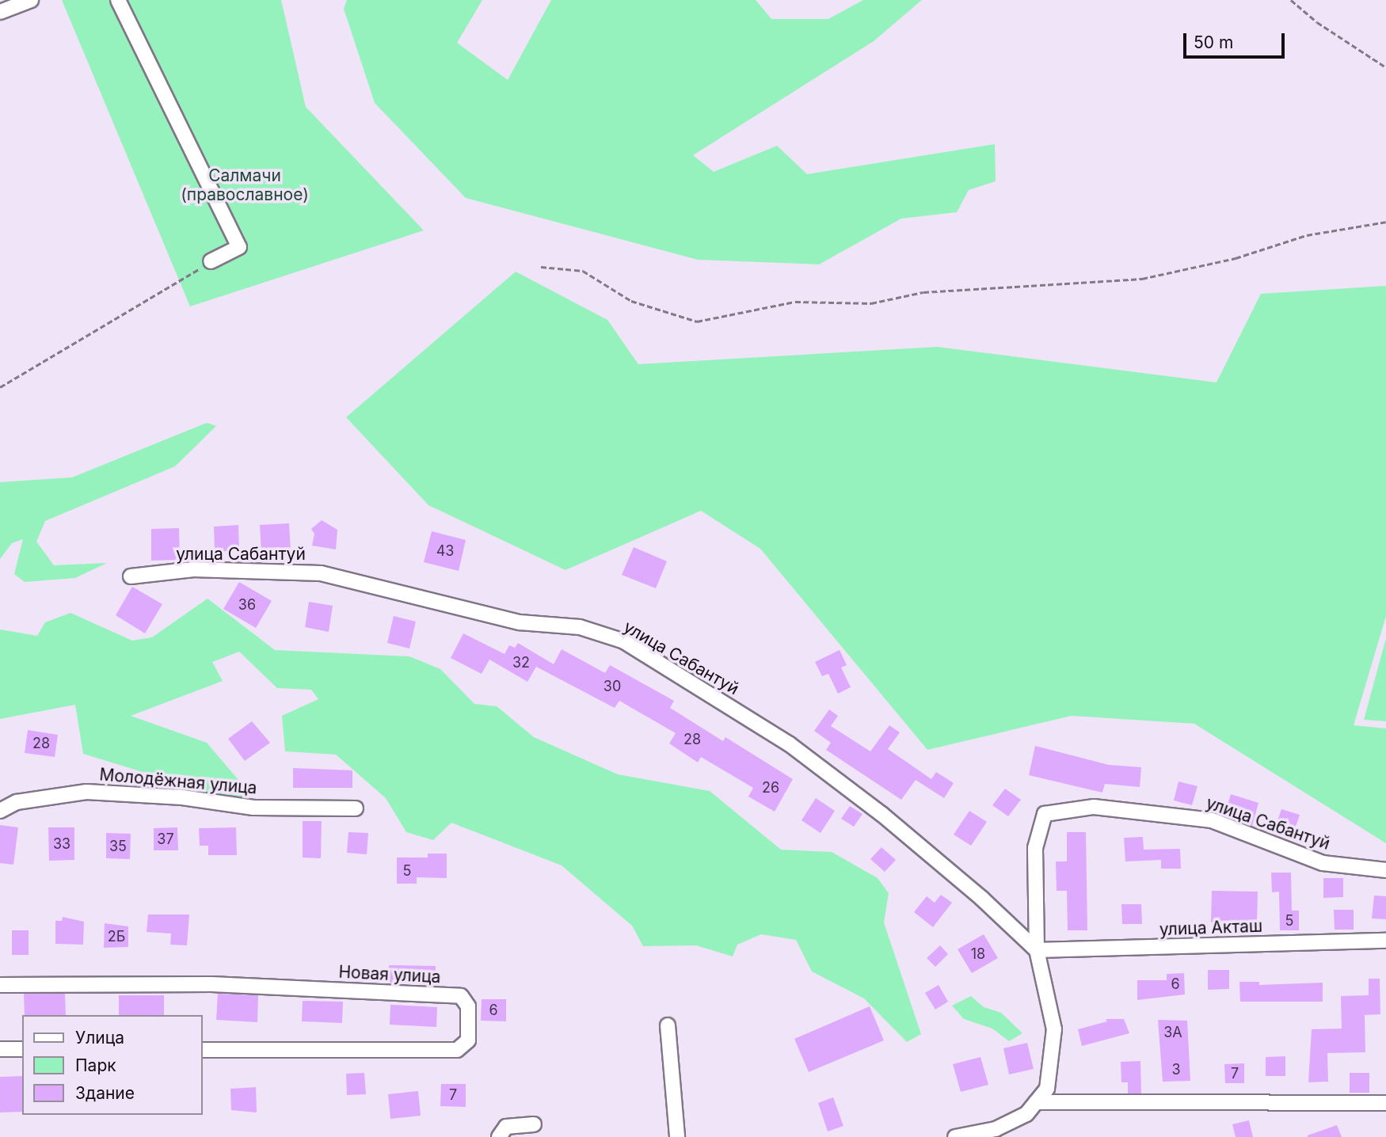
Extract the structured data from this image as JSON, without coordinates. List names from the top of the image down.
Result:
{
  "streets": {
    "street": [
      "улица Сабантуй",
      "Молодёжная улица",
      "улица Акташ",
      "Новая улица"
    ]
  },
  "crossings": [
    ["улица Сабантуй", "улица Акташ"]
  ],
  "parks": ["Салмачи (православное)"],
  "house_numbers": [
    "43",
    "36",
    "32",
    "30",
    "28",
    "28",
    "26",
    "37",
    "33",
    "35",
    "5",
    "5",
    "2Б",
    "18",
    "6",
    "6",
    "3А",
    "3",
    "7",
    "7"
  ],
  "legend": ["Улица", "Парк", "Здание"],
  "scale_bar": "50 m"
}
